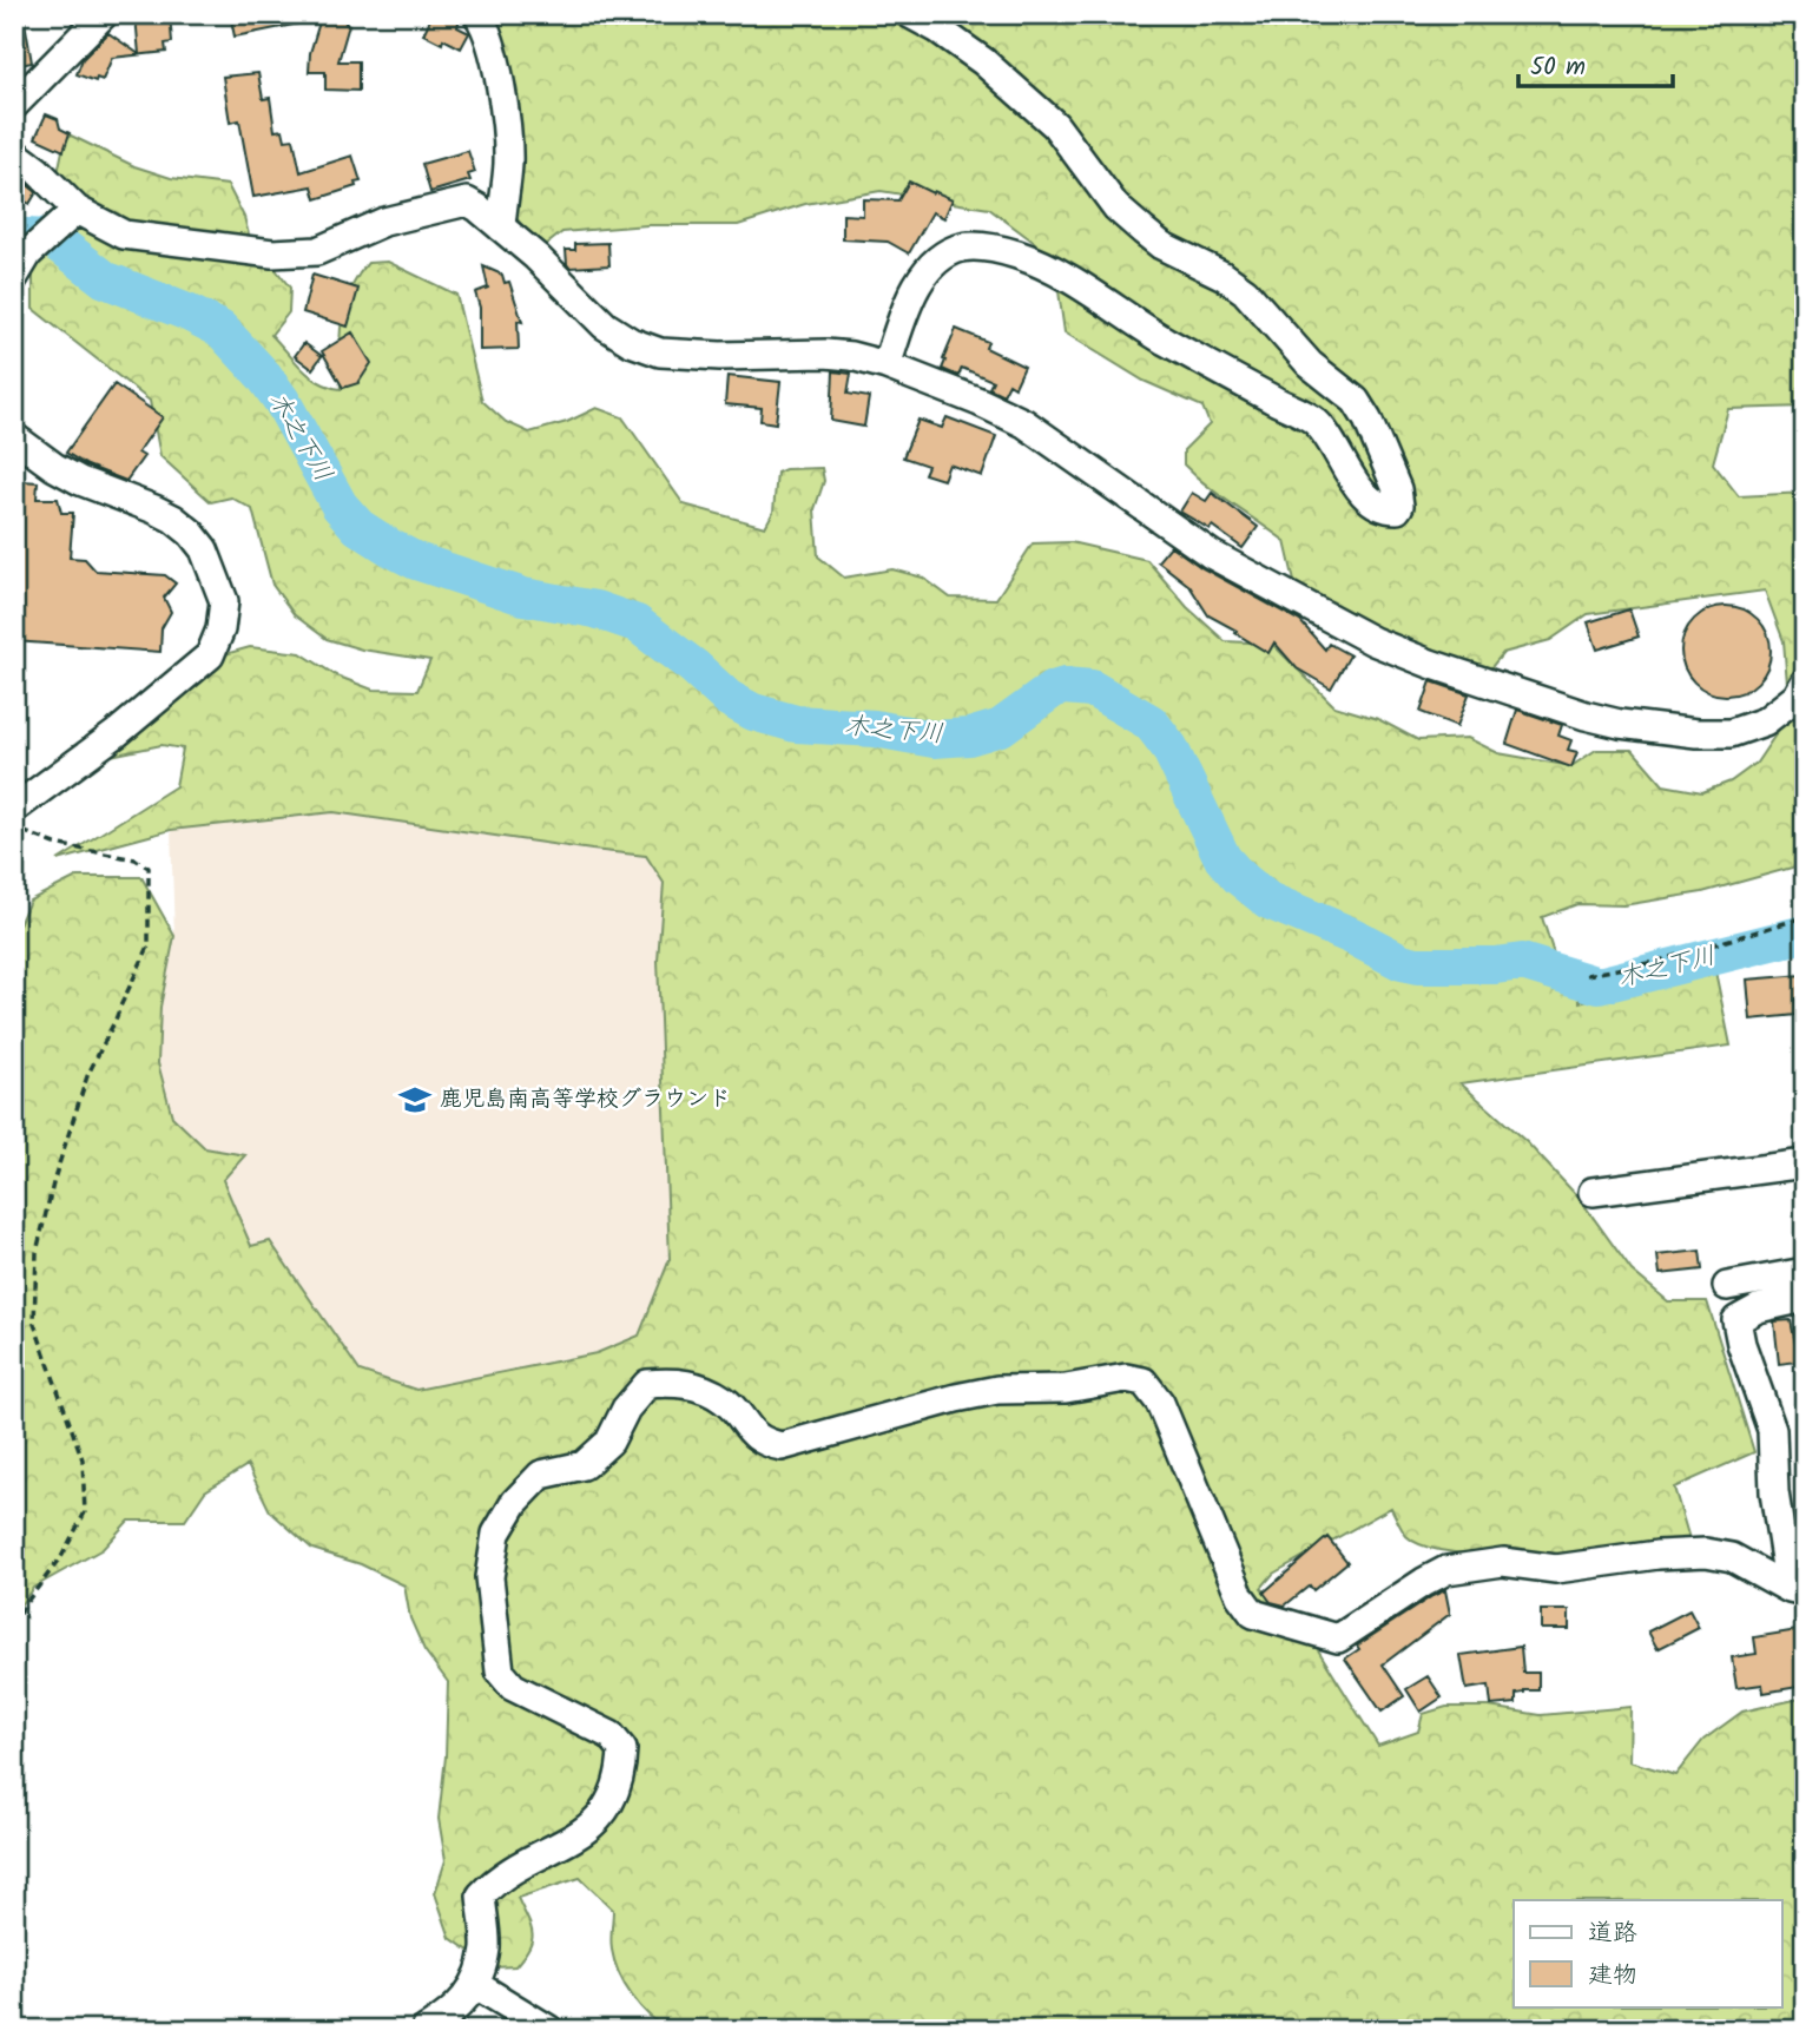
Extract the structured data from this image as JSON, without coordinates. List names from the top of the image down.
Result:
{
  "water": ["木之下川"],
  "places": {
    "school or university": ["鹿児島南高等学校グラウンド"]
  },
  "legend": ["道路", "建物"],
  "scale_bar": "50 m"
}
